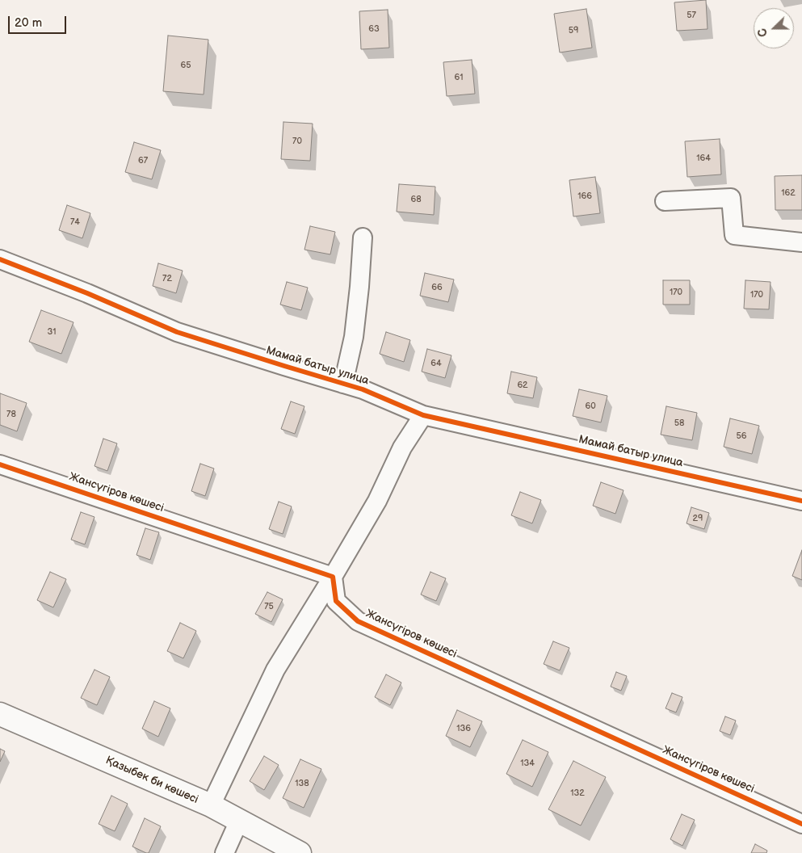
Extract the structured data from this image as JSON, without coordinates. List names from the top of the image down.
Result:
{
  "streets": {
    "main road": ["Қазыбек би көшесі"],
    "street": ["Мамай батыр улица", "Жансүгіров көшесі"]
  },
  "house_numbers": [
    "57",
    "63",
    "59",
    "65",
    "61",
    "70",
    "164",
    "67",
    "162",
    "166",
    "68",
    "74",
    "72",
    "66",
    "170",
    "170",
    "31",
    "64",
    "62",
    "60",
    "78",
    "58",
    "56",
    "29",
    "75",
    "136",
    "134",
    "138",
    "132"
  ],
  "scale_bar": "20 m",
  "north": "left"
}
